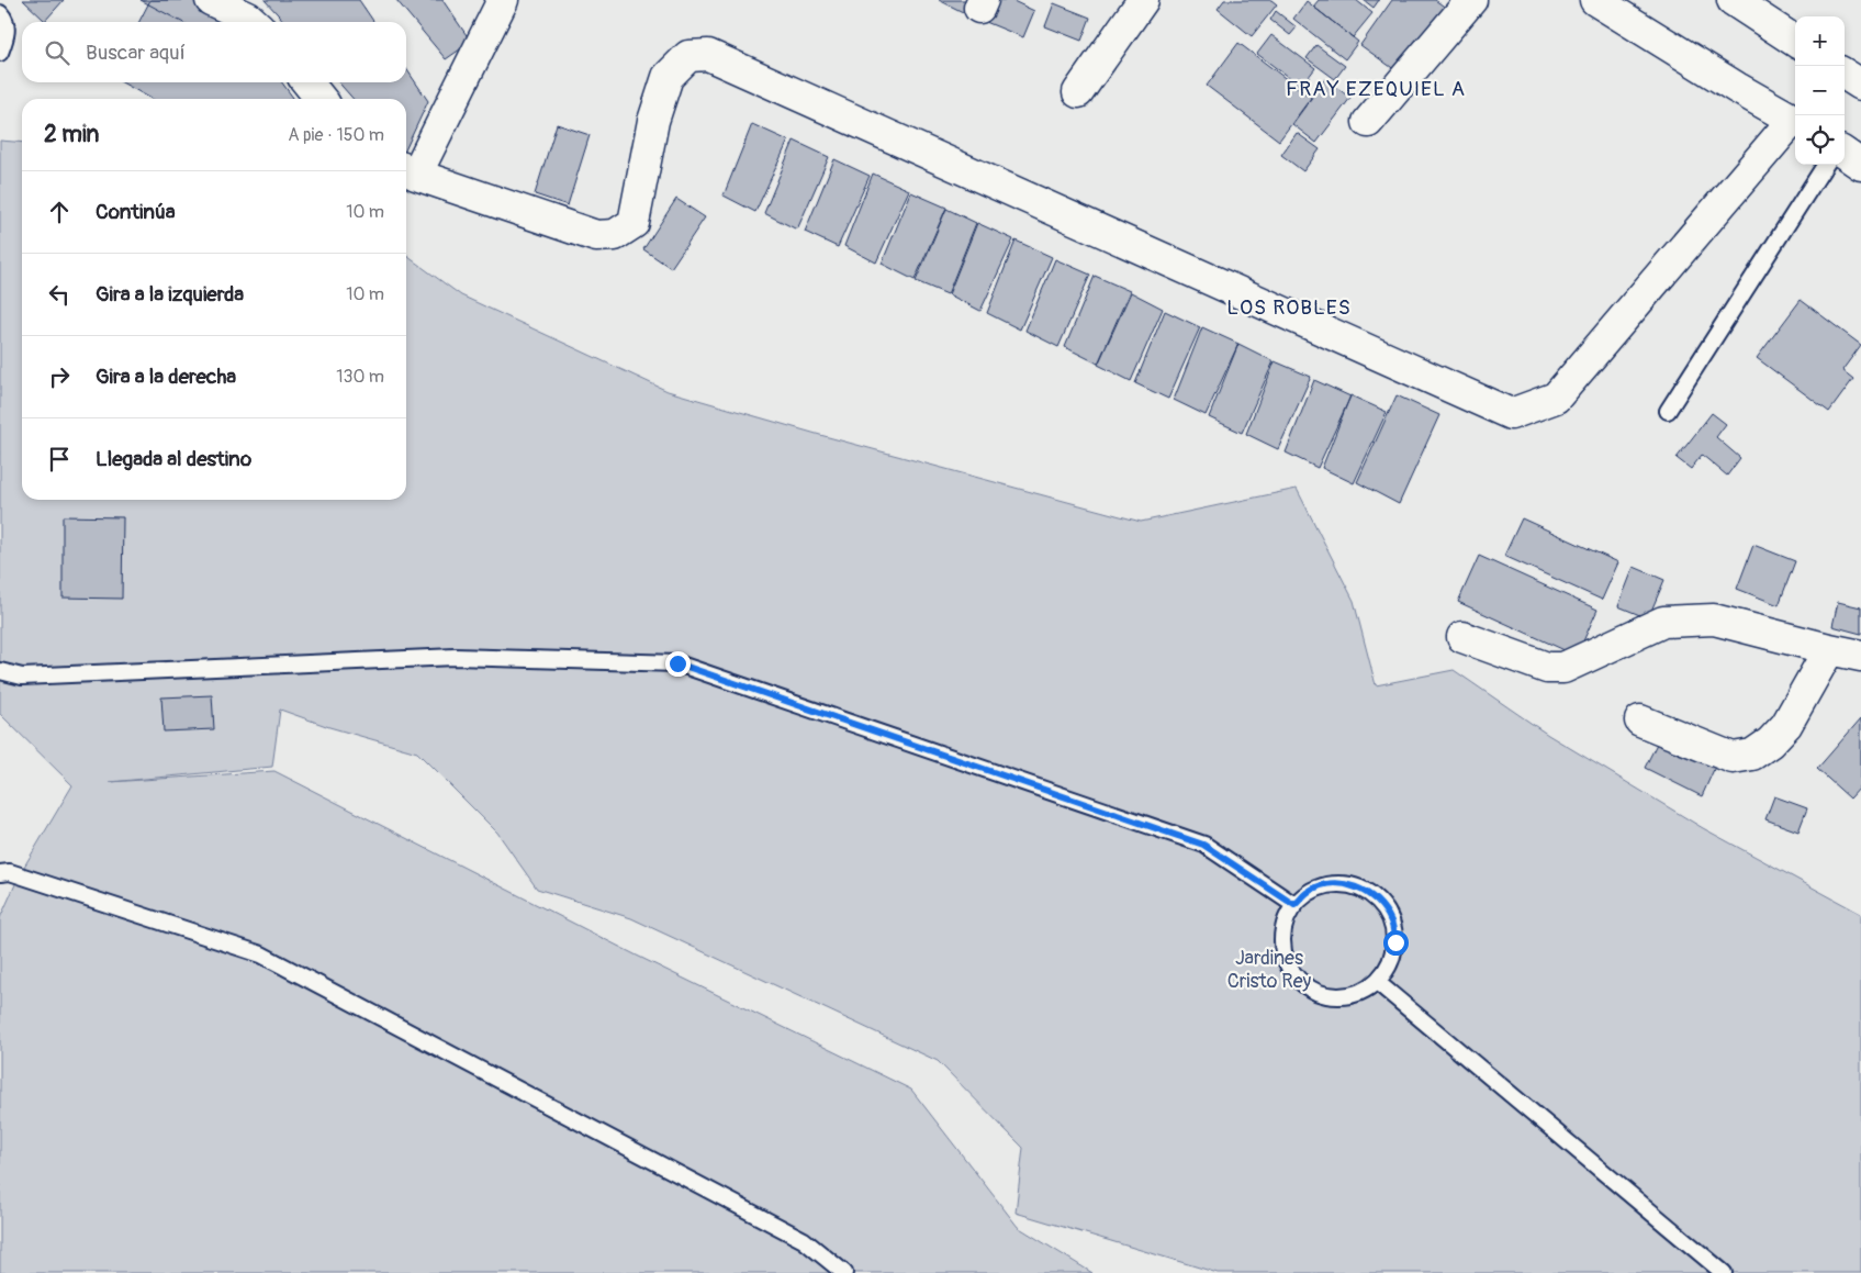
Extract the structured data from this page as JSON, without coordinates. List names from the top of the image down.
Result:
{
  "districts": ["FRAY EZEQUIEL A", "LOS ROBLES"],
  "parks": ["Jardines Cristo Rey"],
  "page": {
    "map_buttons": ["+", "−"],
    "search": "Buscar aquí",
    "heading": ["2 min", "A pie · 150 m"],
    "list": [
      ["Continúa", "10 m"],
      ["Gira a la izquierda", "10 m"],
      ["Gira a la derecha", "130 m"],
      "Llegada al destino"
    ]
  }
}
